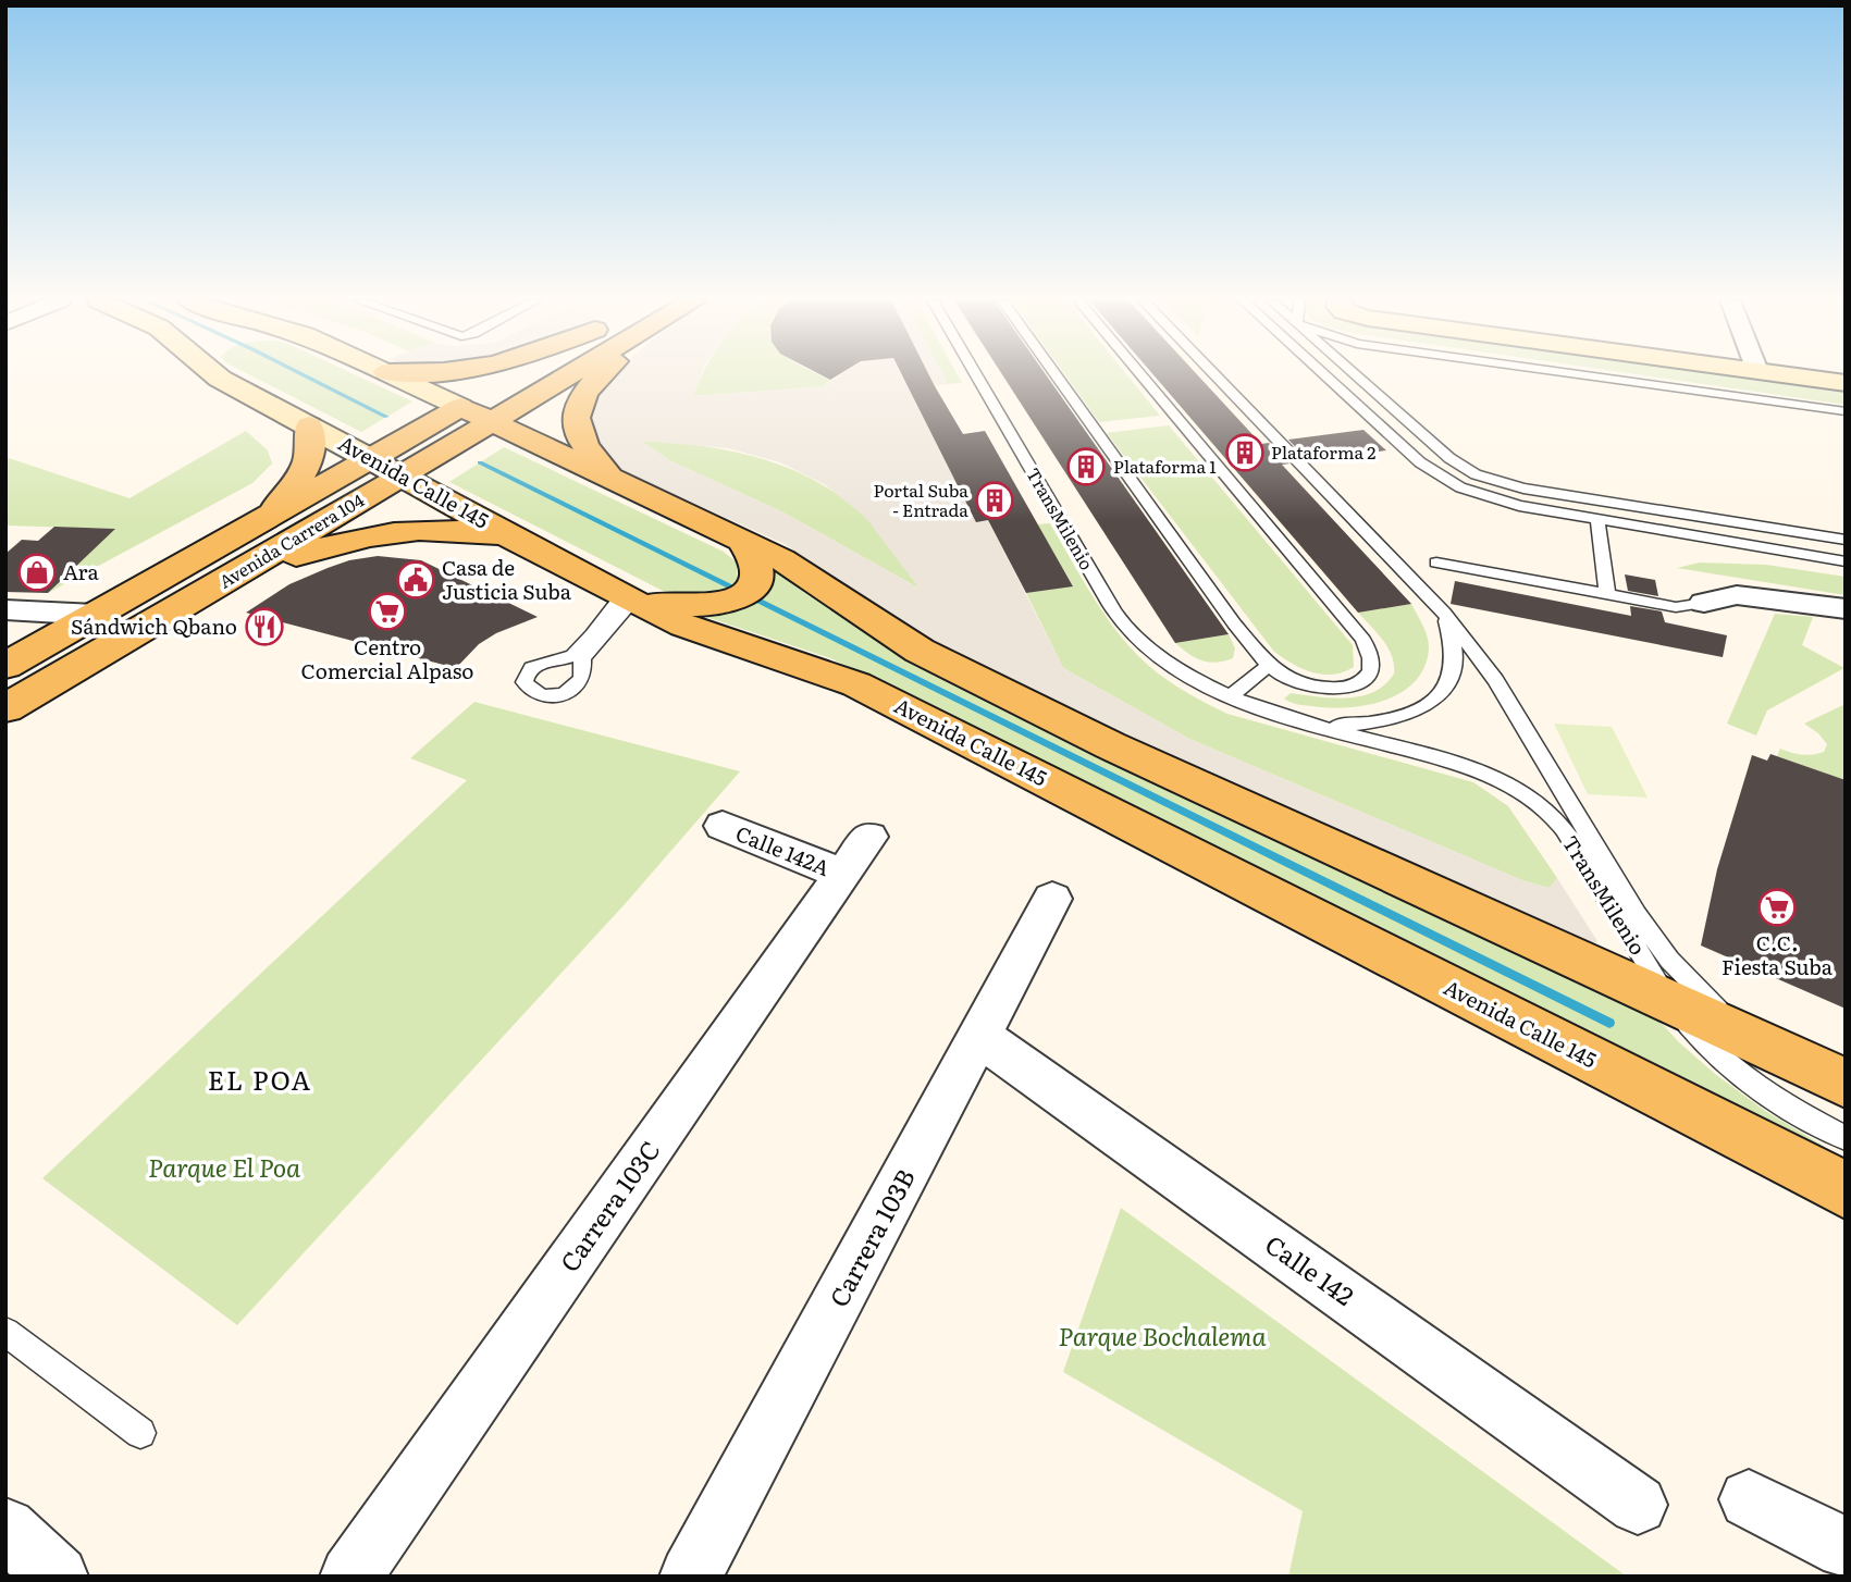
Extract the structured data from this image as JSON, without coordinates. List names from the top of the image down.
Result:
{
  "streets": {
    "main road": ["Avenida Calle 145", "Avenida Carrera 104"],
    "street": [
      "Calle 142A",
      "Carrera 103C",
      "Carrera 103B",
      "Calle 142"
    ],
    "lane": ["TransMilenio"]
  },
  "crossings": [
    ["Avenida Calle 145", "Avenida Carrera 104"],
    ["Calle 142A", "Carrera 103C"],
    ["Carrera 103B", "Calle 142"]
  ],
  "districts": ["EL POA"],
  "parks": ["Parque El Poa", "Parque Bochalema"],
  "places": {
    "building": ["Plataforma 2", "Plataforma 1", "Portal Suba - Entrada"],
    "shop": ["Ara"],
    "public building": ["Casa de Justicia Suba"],
    "supermarket": ["Centro Comercial Alpaso", "C.C. Fiesta Suba"],
    "restaurant": ["Sándwich Qbano"]
  }
}
